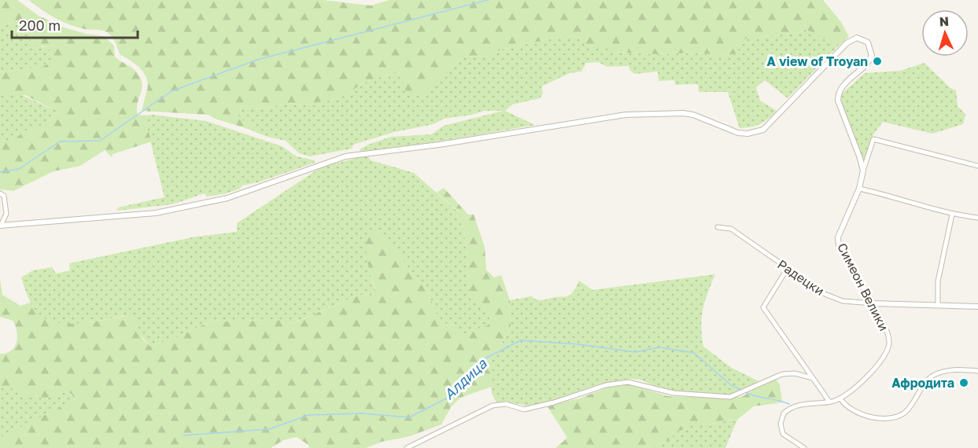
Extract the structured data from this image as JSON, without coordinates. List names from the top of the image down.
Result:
{
  "streets": {
    "street": ["Радецки", "Симеон Велики"]
  },
  "crossings": [
    ["Радецки", "Симеон Велики"]
  ],
  "water": ["Алдица"],
  "places": ["A view of Troyan", "Афродита"],
  "scale_bar": "200 m",
  "north": "top"
}
